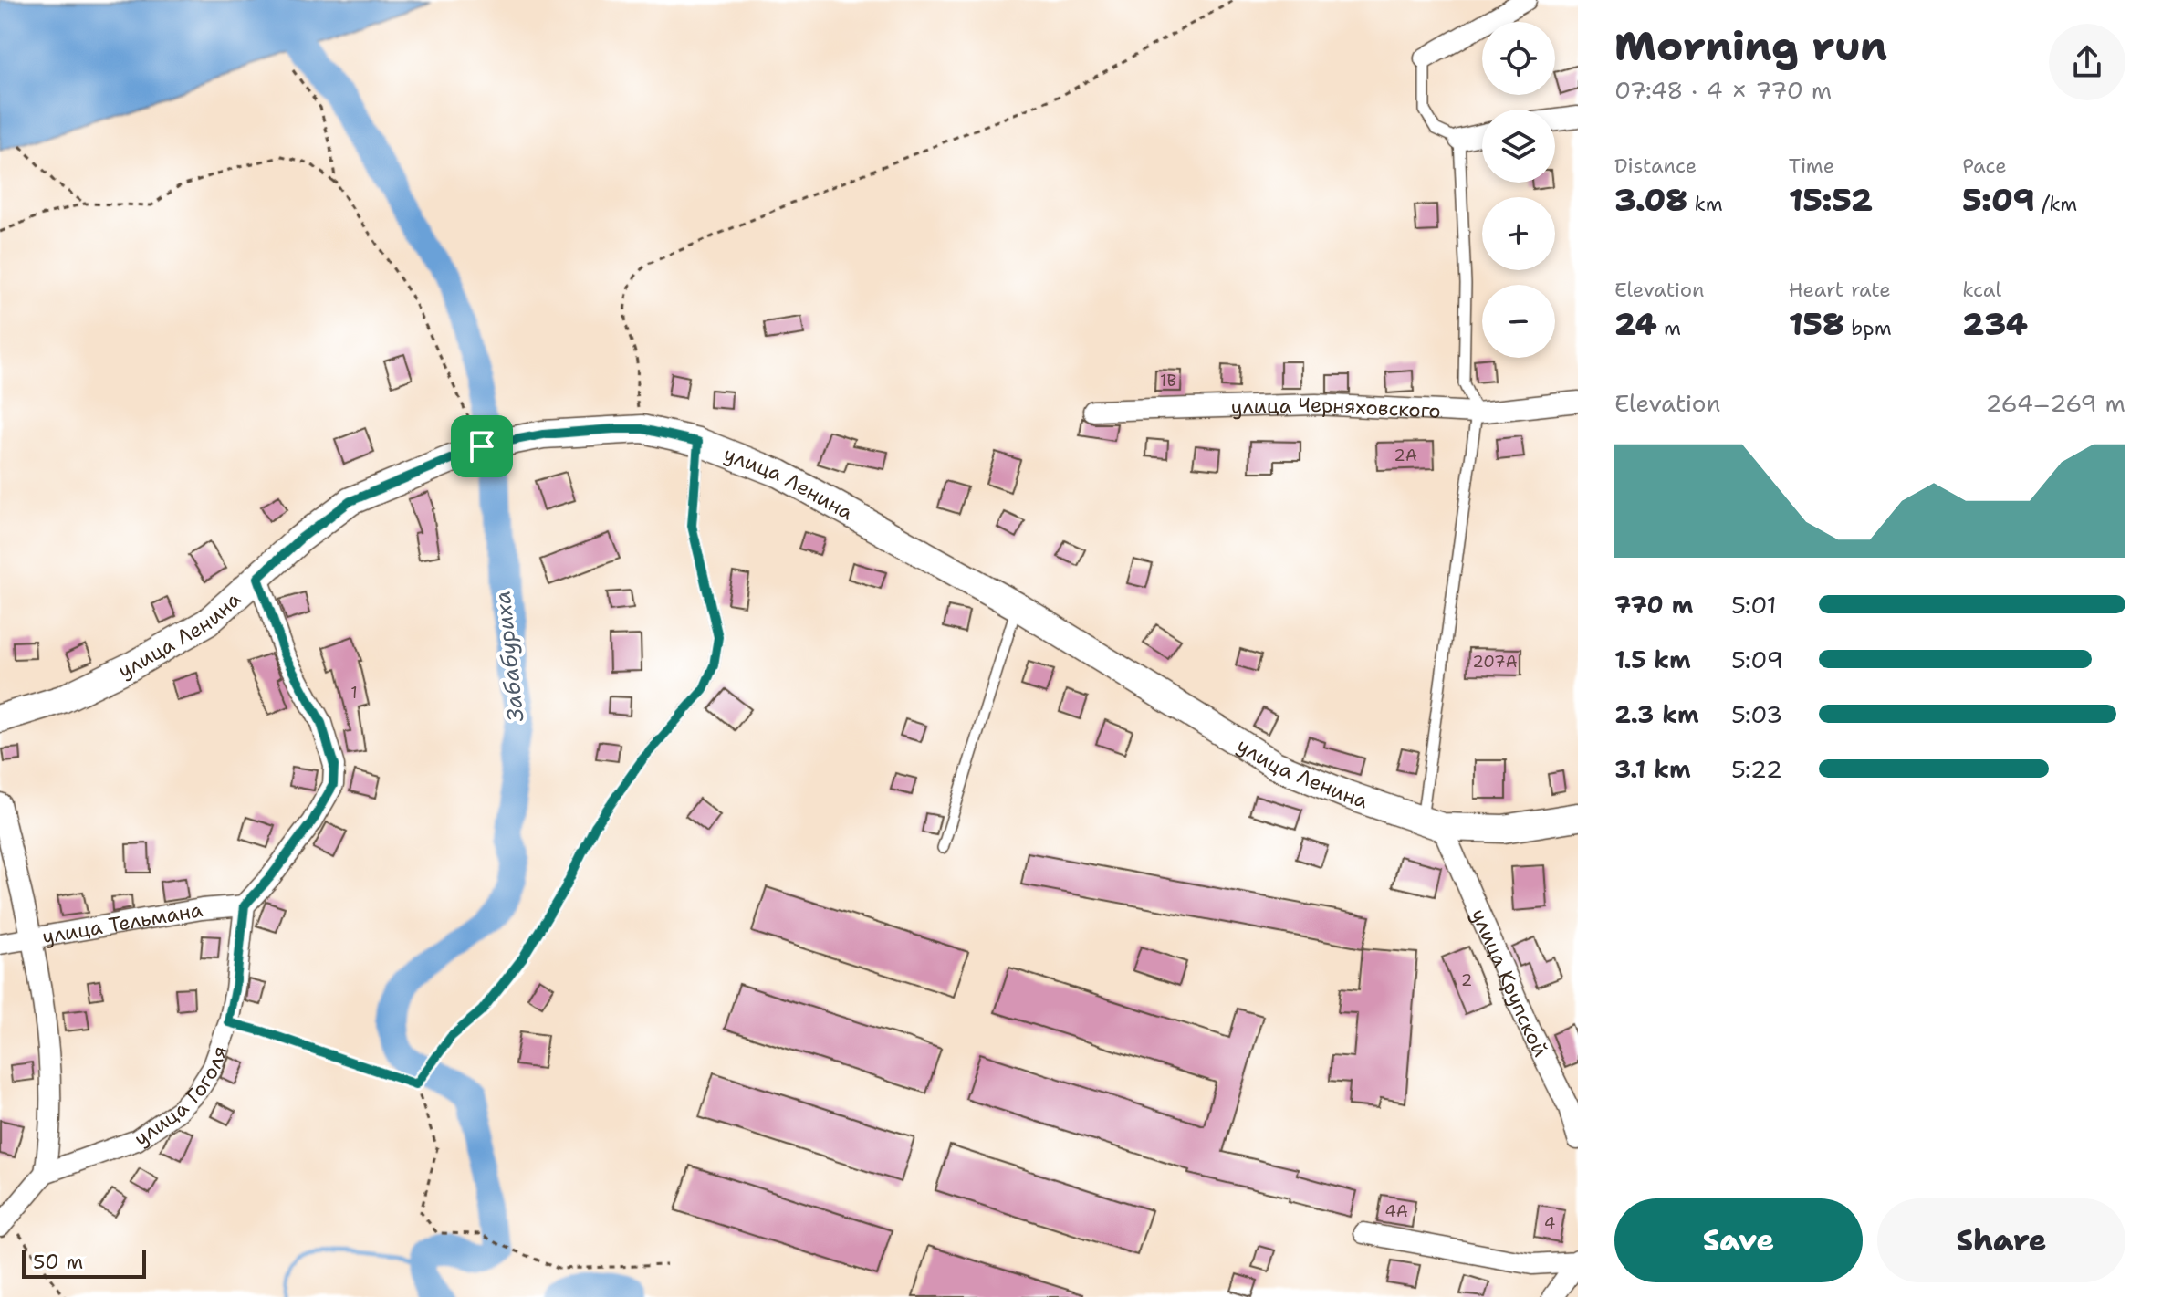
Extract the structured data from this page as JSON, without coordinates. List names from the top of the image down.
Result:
{
  "streets": {
    "main road": ["улица Ленина"],
    "street": [
      "улица Черняховского",
      "улица Тельмана",
      "улица Крупской",
      "улица Гоголя"
    ]
  },
  "crossings": [
    ["улица Ленина", "улица Крупской"],
    ["улица Тельмана", "улица Гоголя"]
  ],
  "water": ["Забабуриха"],
  "house_numbers": [
    "1В",
    "2А",
    "207А",
    "1",
    "2",
    "4А",
    "4"
  ],
  "scale_bar": "50 m",
  "page": {
    "heading": ["Morning run", "07:48 · 4 × 770 m"],
    "map_buttons": ["+", "−"],
    "stats": [
      ["Distance", "3.08 km"],
      ["Time", "15:52"],
      ["Pace", "5:09 /km"],
      ["Elevation", "24 m"],
      ["Heart rate", "158 bpm"],
      ["kcal", "234"]
    ],
    "chart": ["Elevation", "264–269 m"],
    "list": [
      {
        "name": "770 m",
        "note": "5:01"
      },
      {
        "name": "1.5 km",
        "note": "5:09"
      },
      {
        "name": "2.3 km",
        "note": "5:03"
      },
      {
        "name": "3.1 km",
        "note": "5:22"
      }
    ],
    "buttons": ["Save", "Share"],
    "scale": "50 m"
  }
}
